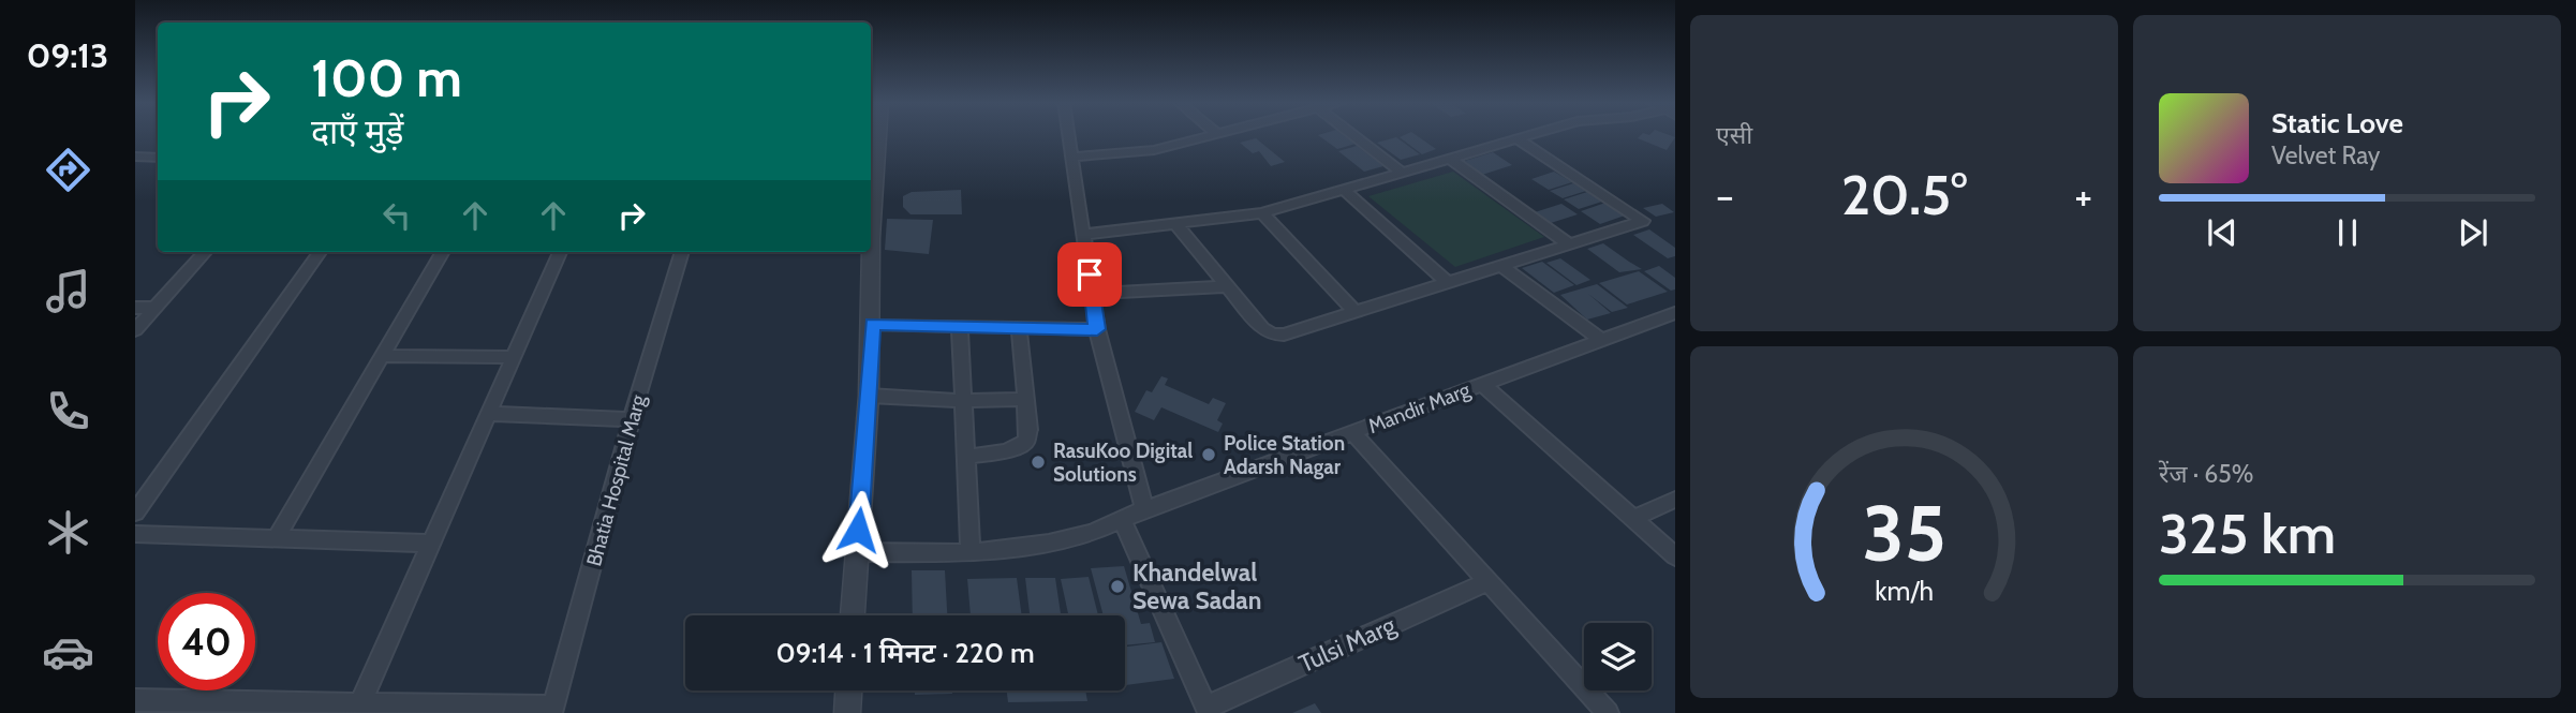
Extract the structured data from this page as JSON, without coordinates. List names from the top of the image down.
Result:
{
  "streets": {
    "street": ["Mandir Marg", "Bhatia Hospital Marg", "Tulsi Marg"]
  },
  "places": ["Police Station Adarsh Nagar", "RasuKoo Digital Solutions", "Khandelwal Sewa Sadan"],
  "page": {
    "tabs": "09:13",
    "tile": [
      "एसी",
      ["रेंज · 65%", "325 km"]
    ],
    "turn": ["100 m", "दाएँ मुड़ें"],
    "song": ["Static Love", "Velvet Ray"],
    "heat": ["−", "20.5°", "+"],
    "limit": "40",
    "trip": "09:14 · 1 मिनट · 220 m",
    "gauge": ["35", "km/h"]
  }
}
